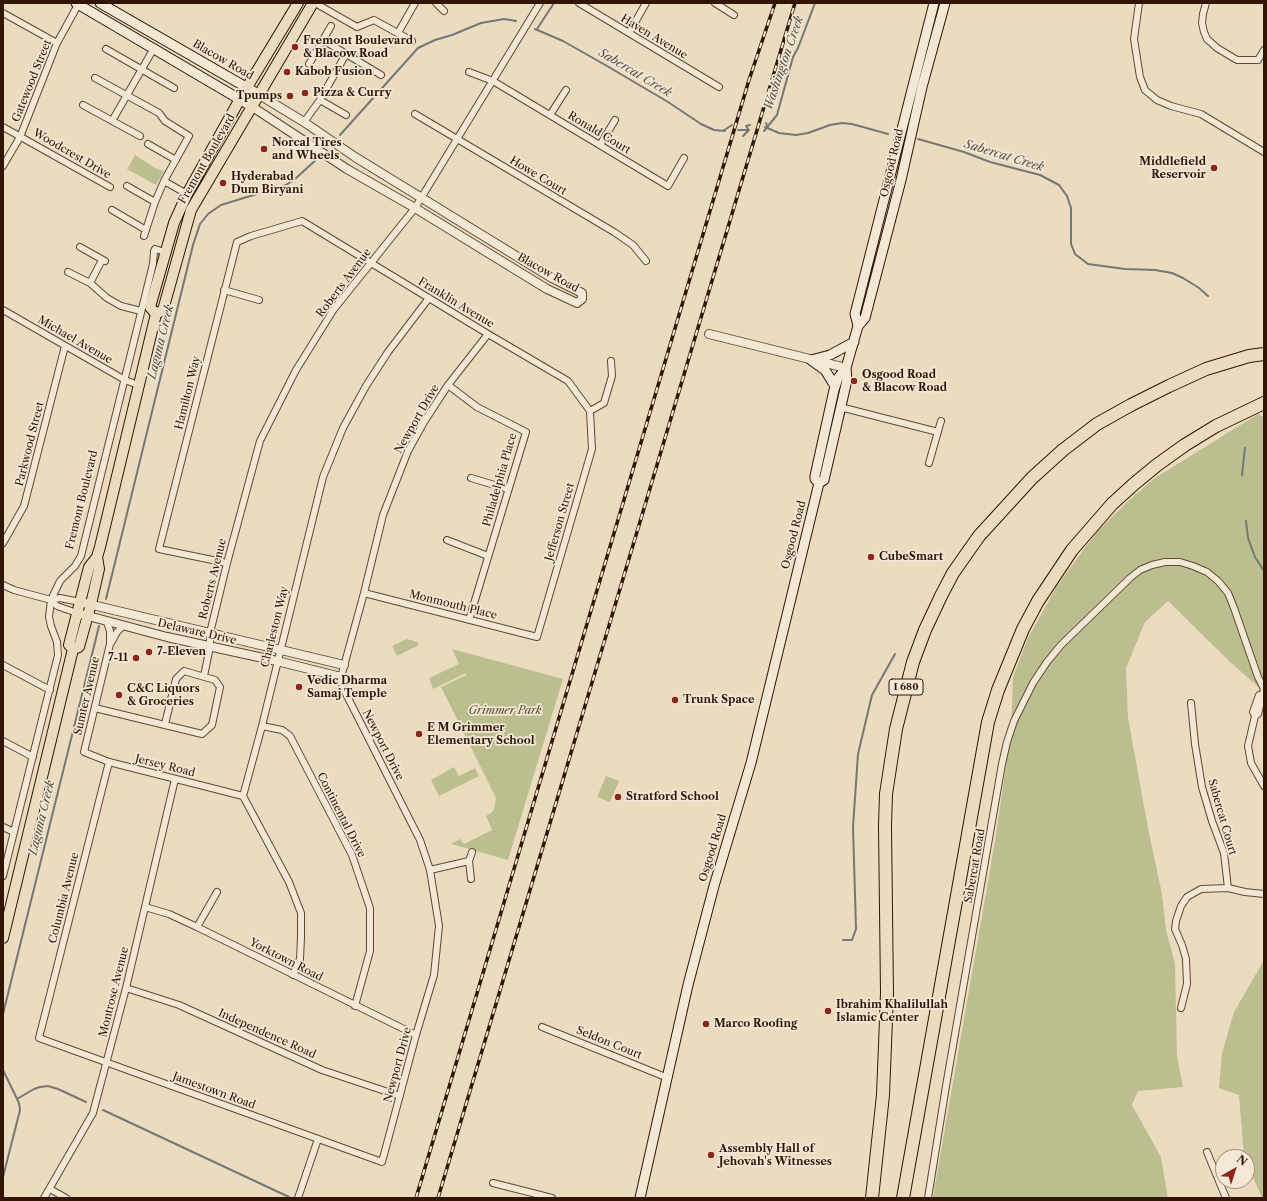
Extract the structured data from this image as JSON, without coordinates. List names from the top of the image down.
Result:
{
  "streets": {
    "highway": ["I 680"],
    "main road": ["Blacow Road", "Fremont Boulevard", "Osgood Road"],
    "street": [
      "Haven Avenue",
      "Gatewood Street",
      "Ronald Court",
      "Woodcrest Drive",
      "Howe Court",
      "Roberts Avenue",
      "Franklin Avenue",
      "Michael Avenue",
      "Hamilton Way",
      "Newport Drive",
      "Parkwood Street",
      "Philadelphia Place",
      "Jefferson Street",
      "Monmouth Place",
      "Charleston Way",
      "Delaware Drive",
      "Sumter Avenue",
      "Jersey Road",
      "Continental Drive",
      "Sabercat Court",
      "Sabercat Road",
      "Columbia Avenue",
      "Yorktown Road",
      "Montrose Avenue",
      "Independence Road",
      "Seldon Court",
      "Jamestown Road"
    ]
  },
  "crossings": [
    ["Blacow Road", "Gatewood Street"],
    ["Blacow Road", "Fremont Boulevard"],
    ["Blacow Road", "Roberts Avenue"],
    ["Gatewood Street", "Woodcrest Drive"],
    ["Ronald Court", "Roberts Avenue"],
    ["Fremont Boulevard", "Michael Avenue"],
    ["Fremont Boulevard", "Delaware Drive"],
    ["Osgood Road", "Seldon Court"],
    ["Howe Court", "Roberts Avenue"],
    ["Roberts Avenue", "Franklin Avenue"],
    ["Roberts Avenue", "Hamilton Way"],
    ["Roberts Avenue", "Delaware Drive"],
    ["Franklin Avenue", "Hamilton Way"],
    ["Franklin Avenue", "Newport Drive"],
    ["Franklin Avenue", "Jefferson Street"],
    ["Franklin Avenue", "Charleston Way"],
    ["Michael Avenue", "Parkwood Street"],
    ["Newport Drive", "Philadelphia Place"],
    ["Newport Drive", "Monmouth Place"],
    ["Newport Drive", "Delaware Drive"],
    ["Newport Drive", "Yorktown Road"],
    ["Newport Drive", "Independence Road"],
    ["Newport Drive", "Jamestown Road"],
    ["Philadelphia Place", "Monmouth Place"],
    ["Jefferson Street", "Monmouth Place"],
    ["Charleston Way", "Delaware Drive"],
    ["Charleston Way", "Jersey Road"],
    ["Charleston Way", "Continental Drive"],
    ["Delaware Drive", "Sumter Avenue"],
    ["Sumter Avenue", "Jersey Road"],
    ["Jersey Road", "Columbia Avenue"],
    ["Jersey Road", "Montrose Avenue"],
    ["Continental Drive", "Yorktown Road"],
    ["Columbia Avenue", "Jamestown Road"],
    ["Yorktown Road", "Montrose Avenue"],
    ["Montrose Avenue", "Independence Road"],
    ["Montrose Avenue", "Jamestown Road"]
  ],
  "water": ["Washington Creek", "Sabercat Creek", "Laguna Creek"],
  "parks": ["Grimmer Park"],
  "places": [
    "Fremont Boulevard & Blacow Road",
    "Kabob Fusion",
    "Pizza & Curry",
    "Tpumps",
    "Norcal Tires and Wheels",
    "Middlefield Reservoir",
    "Hyderabad Dum Biryani",
    "Osgood Road & Blacow Road",
    "CubeSmart",
    "7-Eleven",
    "7-11",
    "Vedic Dharma Samaj Temple",
    "C&C Liquors & Groceries",
    "Trunk Space",
    "E M Grimmer Elementary School",
    "Stratford School",
    "Ibrahim Khalilullah Islamic Center",
    "Marco Roofing",
    "Assembly Hall of Jehovah's Witnesses"
  ],
  "north": "top right"
}
